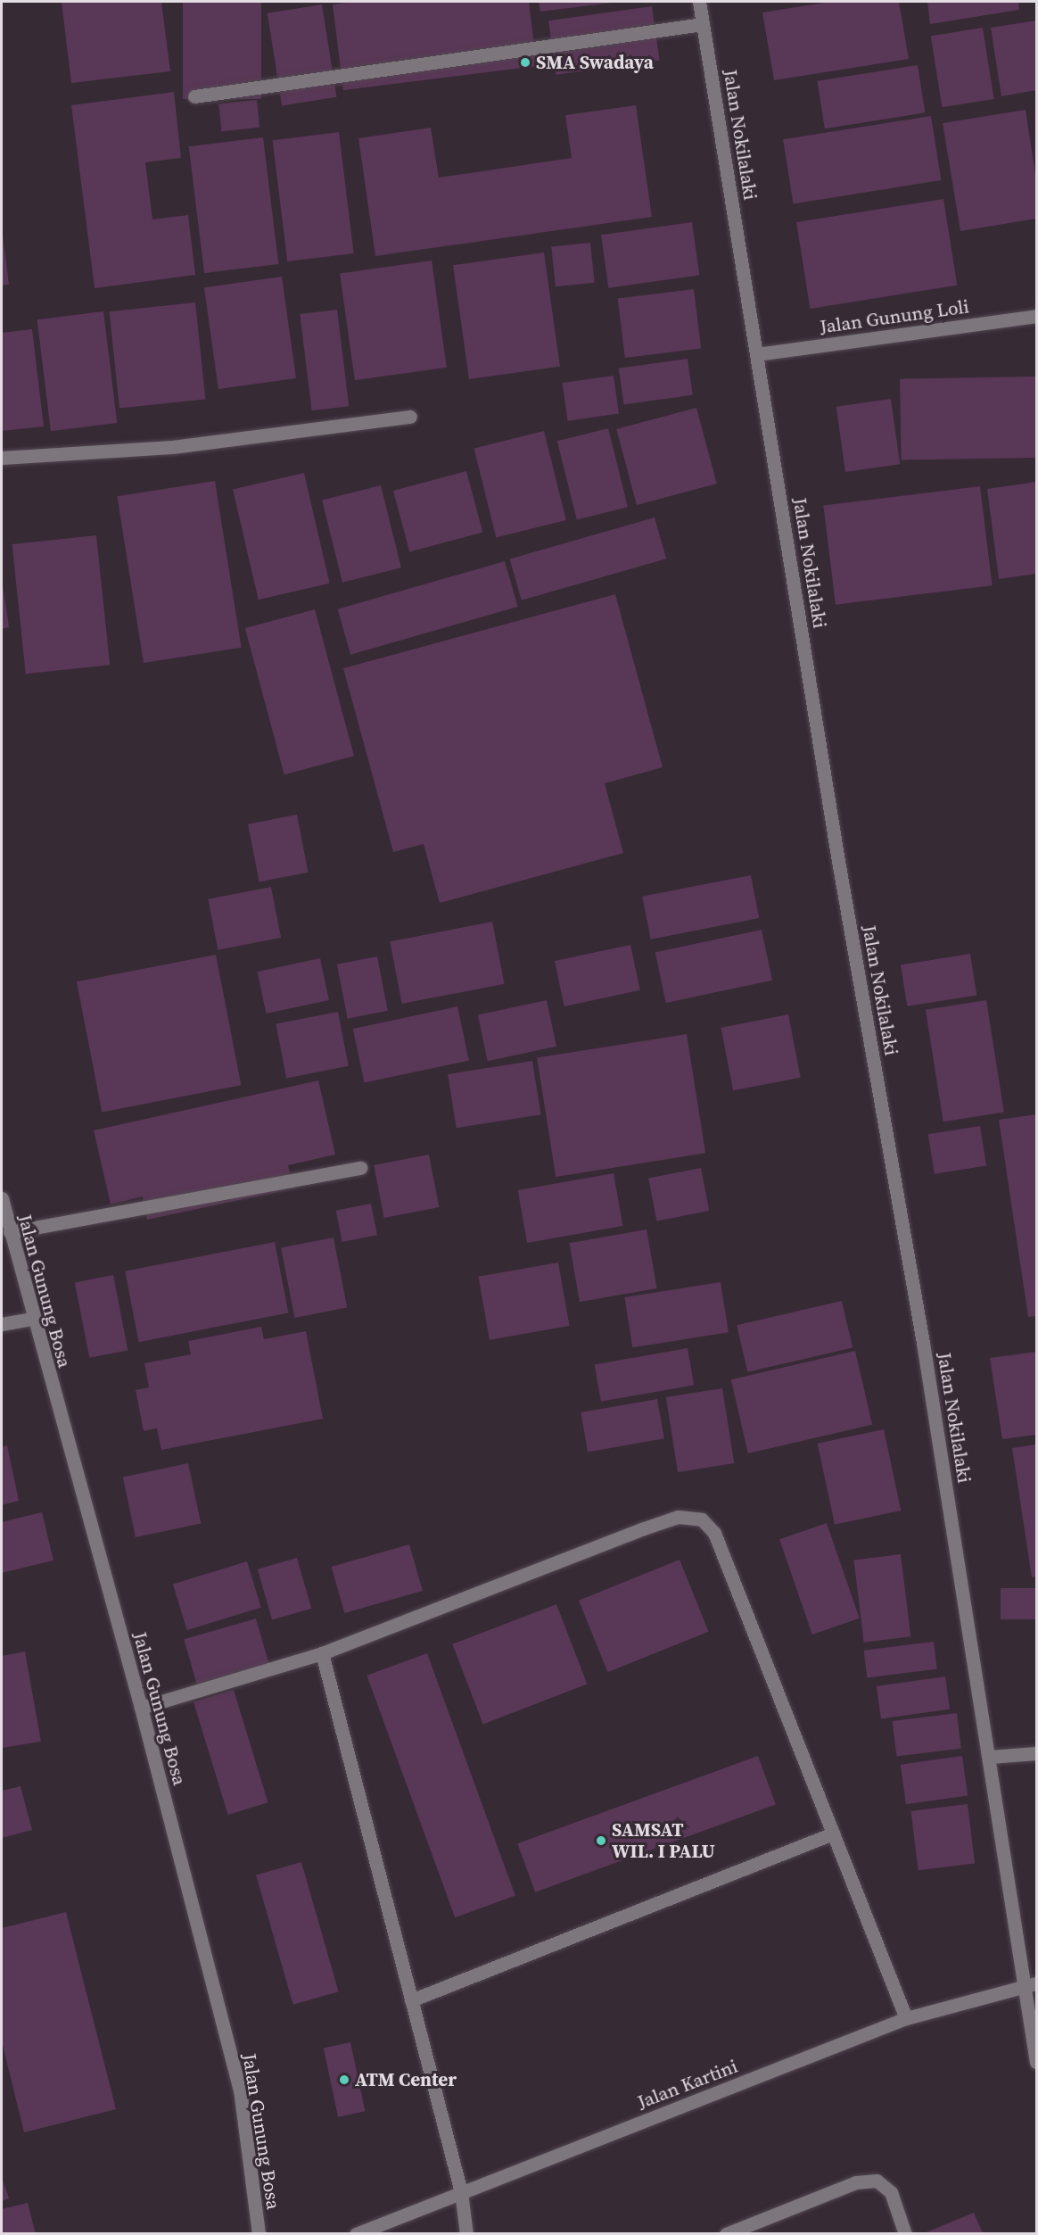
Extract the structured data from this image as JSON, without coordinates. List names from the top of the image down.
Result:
{
  "streets": {
    "street": [
      "Jalan Nokilalaki",
      "Jalan Gunung Loli",
      "Jalan Gunung Bosa",
      "Jalan Kartini"
    ]
  },
  "crossings": [
    ["Jalan Nokilalaki", "Jalan Gunung Loli"],
    ["Jalan Nokilalaki", "Jalan Kartini"]
  ],
  "places": ["SMA Swadaya", "SAMSAT WIL. I PALU", "ATM Center"]
}
